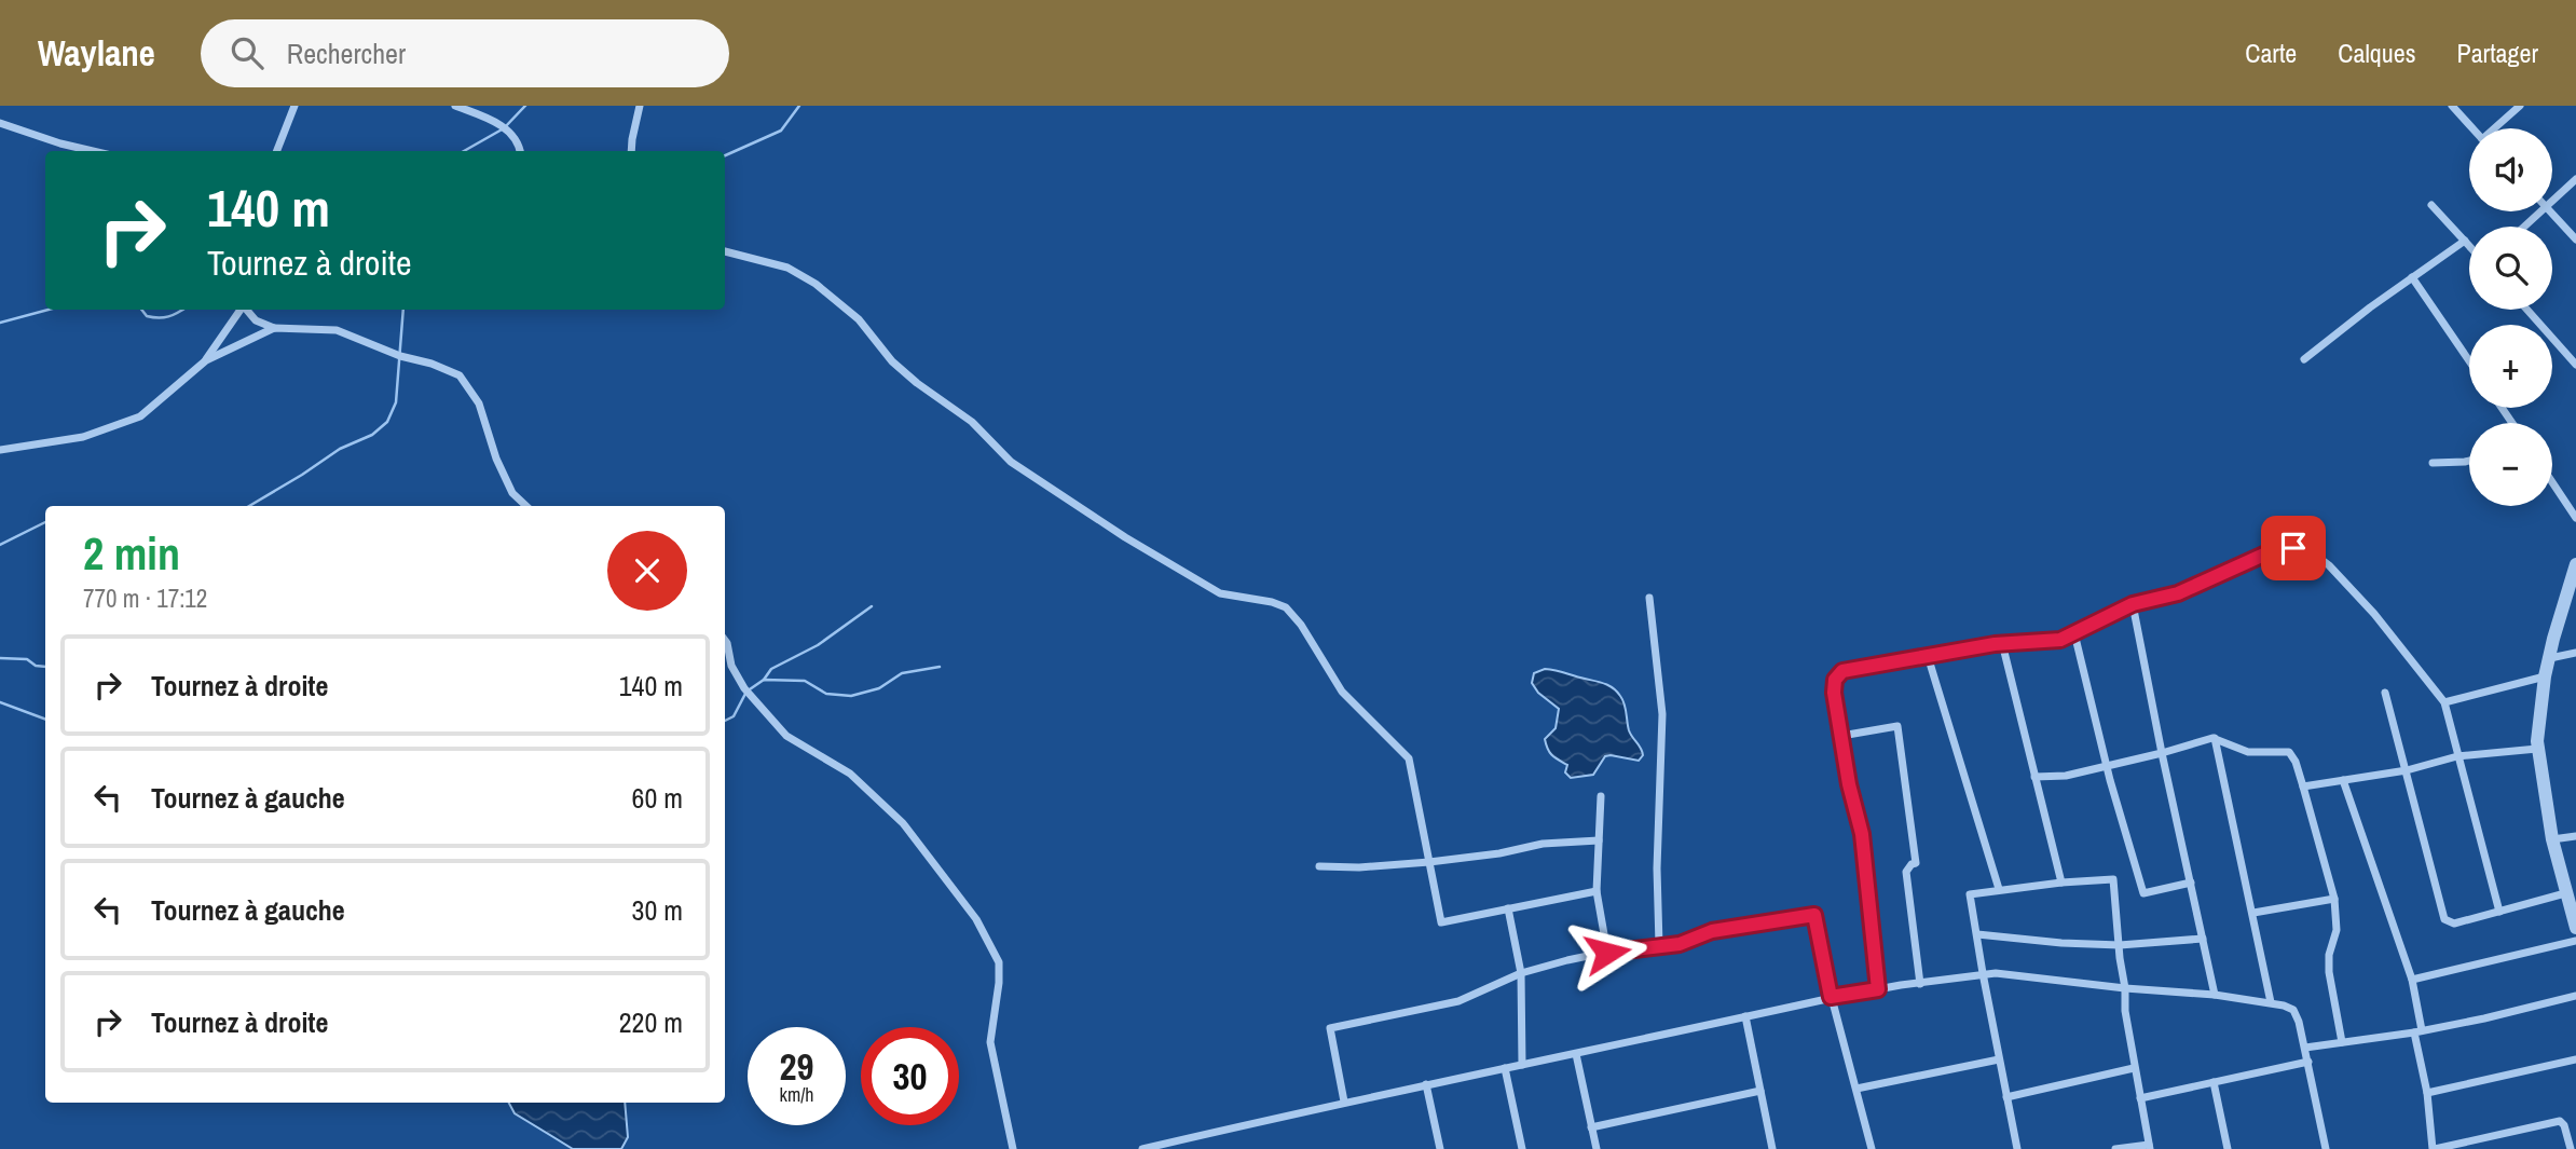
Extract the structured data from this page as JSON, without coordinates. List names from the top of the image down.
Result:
{
  "page": {
    "header": "Waylane",
    "search": "Rechercher",
    "nav": ["Carte", "Calques", "Partager"],
    "map_buttons": ["+", "−"],
    "turn": ["140 m", "Tournez à droite"],
    "heading": ["2 min", "770 m · 17:12"],
    "list": [
      {
        "name": "Tournez à droite",
        "value": "140 m"
      },
      {
        "name": "Tournez à gauche",
        "value": "60 m"
      },
      {
        "name": "Tournez à gauche",
        "value": "30 m"
      },
      {
        "name": "Tournez à droite",
        "value": "220 m"
      }
    ],
    "speed": "29 km/h",
    "limit": "30"
  }
}
